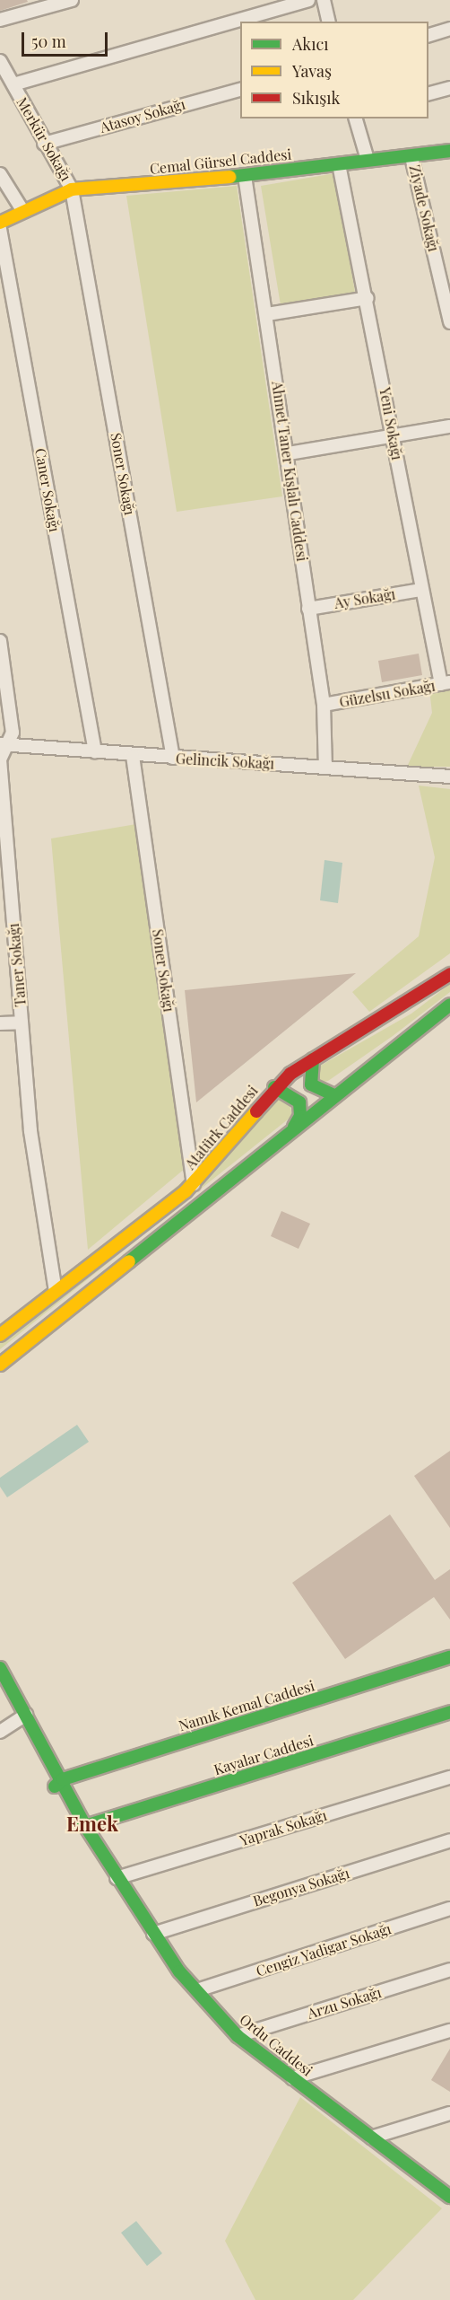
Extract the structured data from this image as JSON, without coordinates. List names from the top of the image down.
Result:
{
  "streets": {
    "main road": [
      "Cemal Gürsel Caddesi",
      "Atatürk Caddesi",
      "Namık Kemal Caddesi",
      "Kayalar Caddesi",
      "Ordu Caddesi"
    ],
    "street": [
      "Atasoy Sokağı",
      "Merkür Sokağı",
      "Ziyade Sokağı",
      "Yeni Sokağı",
      "Ahmet Taner Kışlalı Caddesi",
      "Soner Sokağı",
      "Caner Sokağı",
      "Ay Sokağı",
      "Güzelsu Sokağı",
      "Gelincik Sokağı",
      "Taner Sokağı",
      "Yaprak Sokağı",
      "Begonya Sokağı",
      "Cengiz Yadigar Sokağı",
      "Arzu Sokağı"
    ]
  },
  "crossings": [
    ["Atasoy Sokağı", "Merkür Sokağı"],
    ["Merkür Sokağı", "Cemal Gürsel Caddesi"],
    ["Merkür Sokağı", "Soner Sokağı"],
    ["Cemal Gürsel Caddesi", "Ziyade Sokağı"],
    ["Cemal Gürsel Caddesi", "Yeni Sokağı"],
    ["Cemal Gürsel Caddesi", "Ahmet Taner Kışlalı Caddesi"],
    ["Cemal Gürsel Caddesi", "Soner Sokağı"],
    ["Yeni Sokağı", "Ay Sokağı"],
    ["Yeni Sokağı", "Güzelsu Sokağı"],
    ["Ahmet Taner Kışlalı Caddesi", "Ay Sokağı"],
    ["Ahmet Taner Kışlalı Caddesi", "Güzelsu Sokağı"],
    ["Ahmet Taner Kışlalı Caddesi", "Gelincik Sokağı"],
    ["Soner Sokağı", "Gelincik Sokağı"],
    ["Soner Sokağı", "Atatürk Caddesi"],
    ["Caner Sokağı", "Gelincik Sokağı"],
    ["Gelincik Sokağı", "Taner Sokağı"],
    ["Taner Sokağı", "Atatürk Caddesi"],
    ["Namık Kemal Caddesi", "Ordu Caddesi"],
    ["Kayalar Caddesi", "Ordu Caddesi"],
    ["Yaprak Sokağı", "Ordu Caddesi"],
    ["Begonya Sokağı", "Ordu Caddesi"],
    ["Cengiz Yadigar Sokağı", "Ordu Caddesi"],
    ["Arzu Sokağı", "Ordu Caddesi"]
  ],
  "districts": ["Emek"],
  "legend": ["Akıcı", "Yavaş", "Sıkışık"],
  "scale_bar": "50 m"
}
